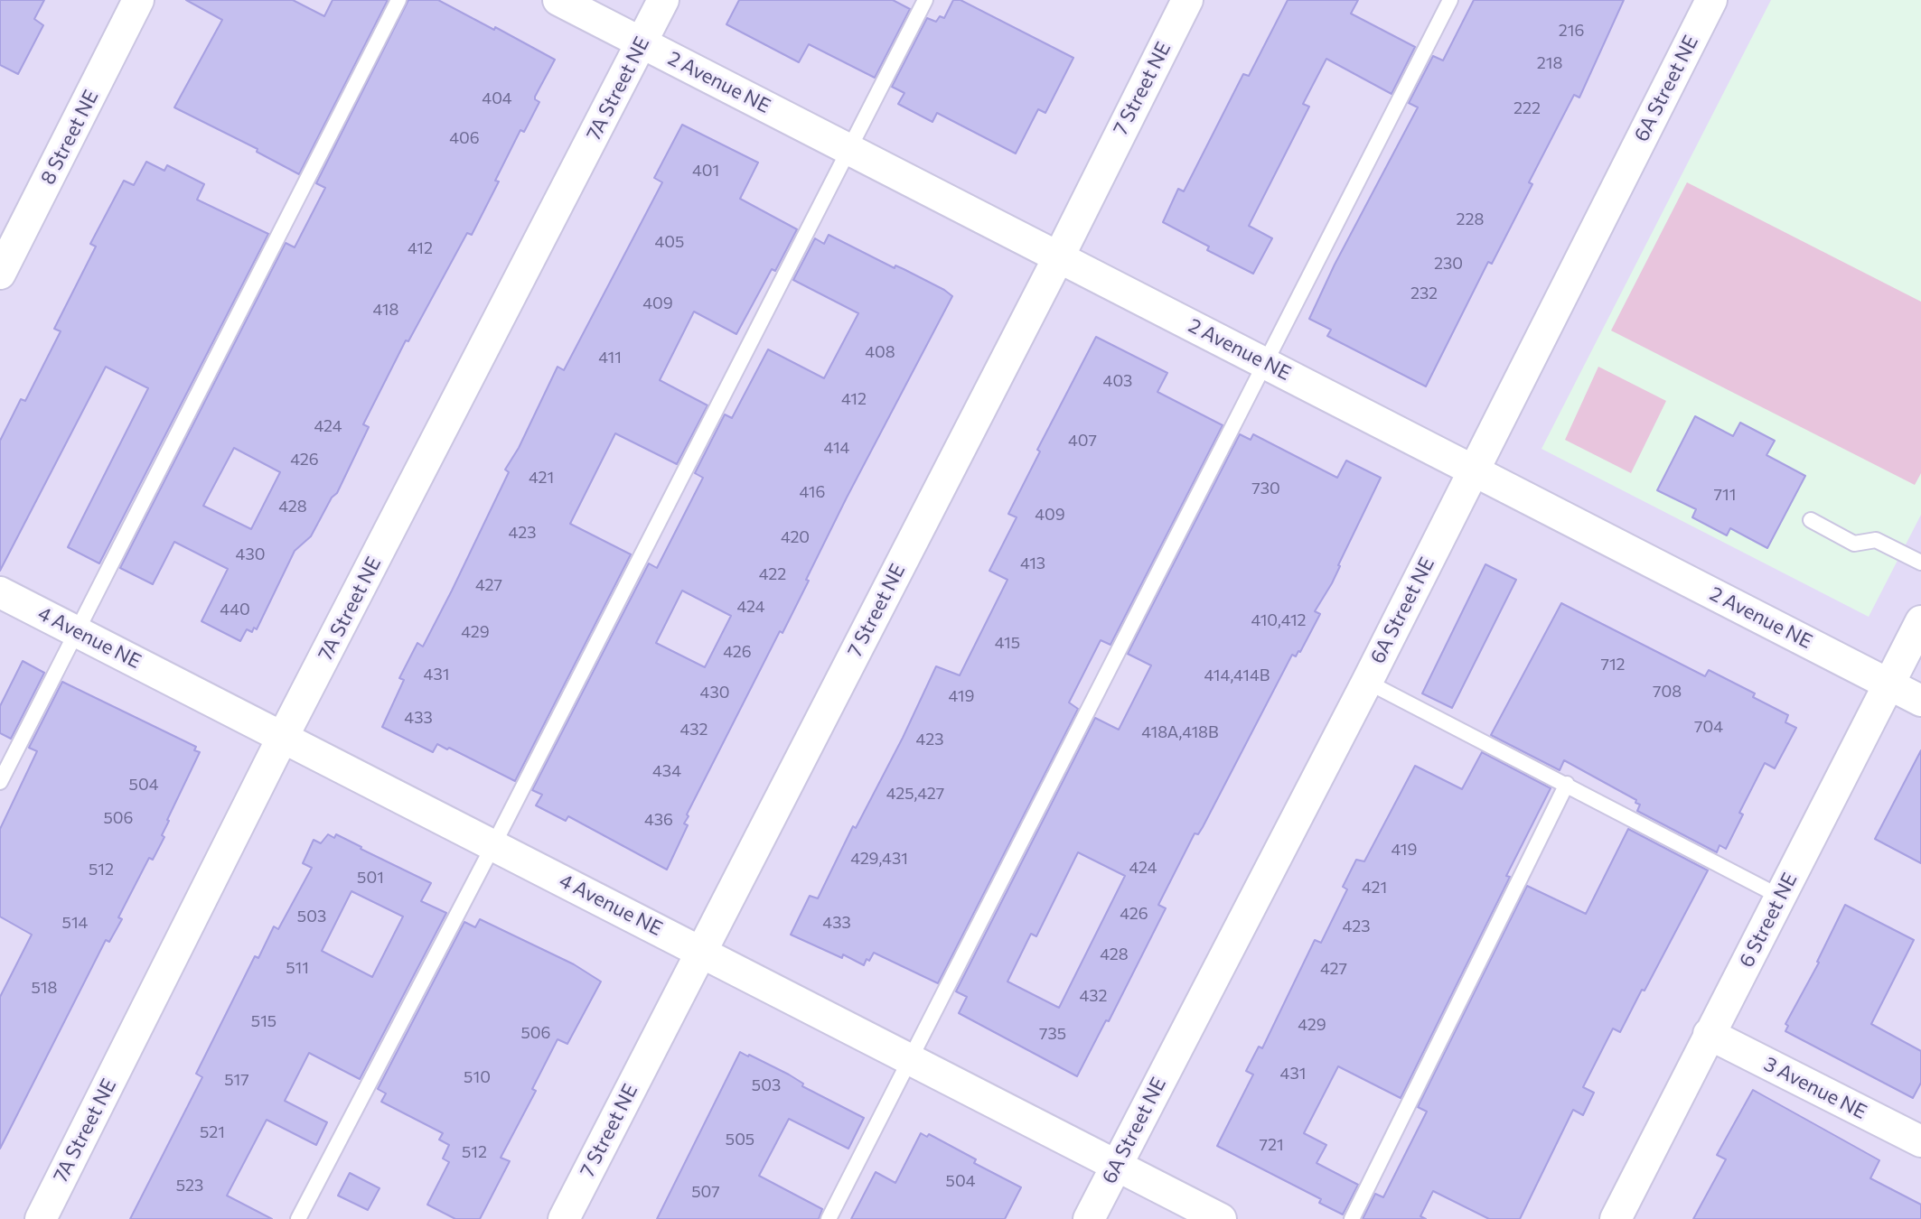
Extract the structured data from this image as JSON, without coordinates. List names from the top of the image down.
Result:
{
  "streets": {
    "street": [
      "2 Avenue NE",
      "7A Street NE",
      "7 Street NE",
      "6A Street NE",
      "8 Street NE",
      "4 Avenue NE",
      "6 Street NE",
      "3 Avenue NE"
    ]
  },
  "crossings": [
    ["2 Avenue NE", "7A Street NE"],
    ["2 Avenue NE", "7 Street NE"],
    ["2 Avenue NE", "6A Street NE"],
    ["2 Avenue NE", "6 Street NE"],
    ["7A Street NE", "4 Avenue NE"],
    ["7 Street NE", "4 Avenue NE"],
    ["6A Street NE", "4 Avenue NE"],
    ["6 Street NE", "3 Avenue NE"]
  ],
  "house_numbers": [
    "216",
    "218",
    "404",
    "222",
    "406",
    "401",
    "228",
    "405",
    "412",
    "230",
    "232",
    "409",
    "418",
    "408",
    "411",
    "403",
    "412",
    "424",
    "407",
    "414",
    "426",
    "421",
    "730",
    "416",
    "711",
    "428",
    "409",
    "423",
    "420",
    "430",
    "413",
    "422",
    "427",
    "424",
    "440",
    "410,412",
    "429",
    "415",
    "426",
    "712",
    "431",
    "414,414B",
    "708",
    "430",
    "419",
    "433",
    "704",
    "432",
    "418A,418B",
    "423",
    "434",
    "504",
    "425,427",
    "506",
    "436",
    "419",
    "429,431",
    "424",
    "512",
    "501",
    "421",
    "426",
    "503",
    "514",
    "433",
    "423",
    "428",
    "511",
    "427",
    "518",
    "432",
    "515",
    "429",
    "506",
    "735",
    "431",
    "510",
    "517",
    "503",
    "521",
    "505",
    "721",
    "512",
    "504",
    "523",
    "507"
  ]
}
